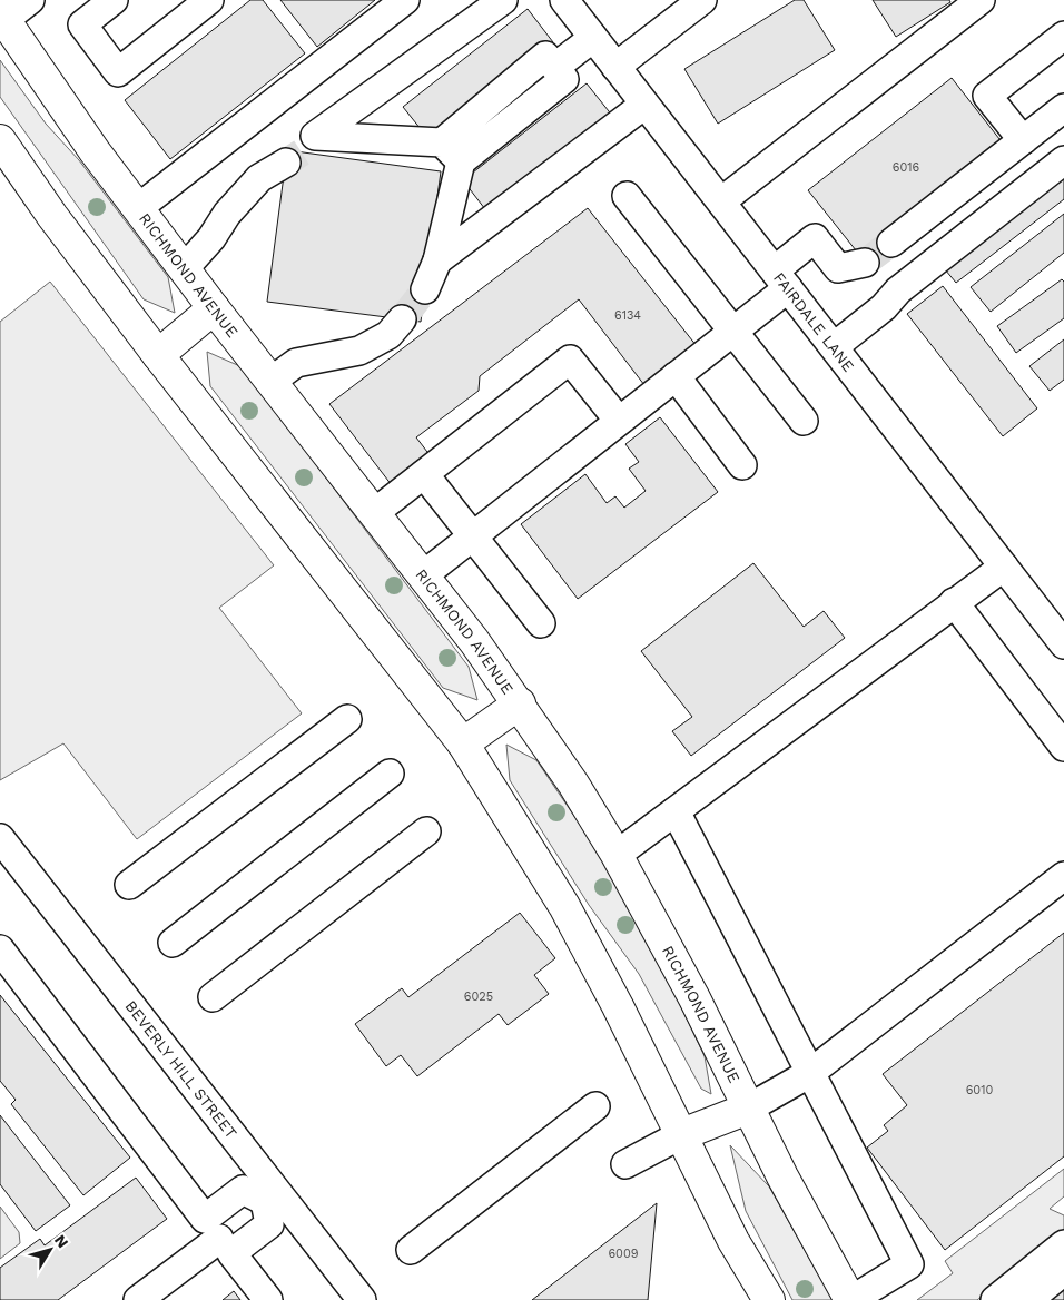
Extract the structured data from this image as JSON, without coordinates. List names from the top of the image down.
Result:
{
  "streets": {
    "main road": ["RICHMOND AVENUE"],
    "street": ["FAIRDALE LANE", "BEVERLY HILL STREET"]
  },
  "house_numbers": [
    "6016",
    "6134",
    "6025",
    "6010",
    "6009"
  ],
  "north": "top right"
}
